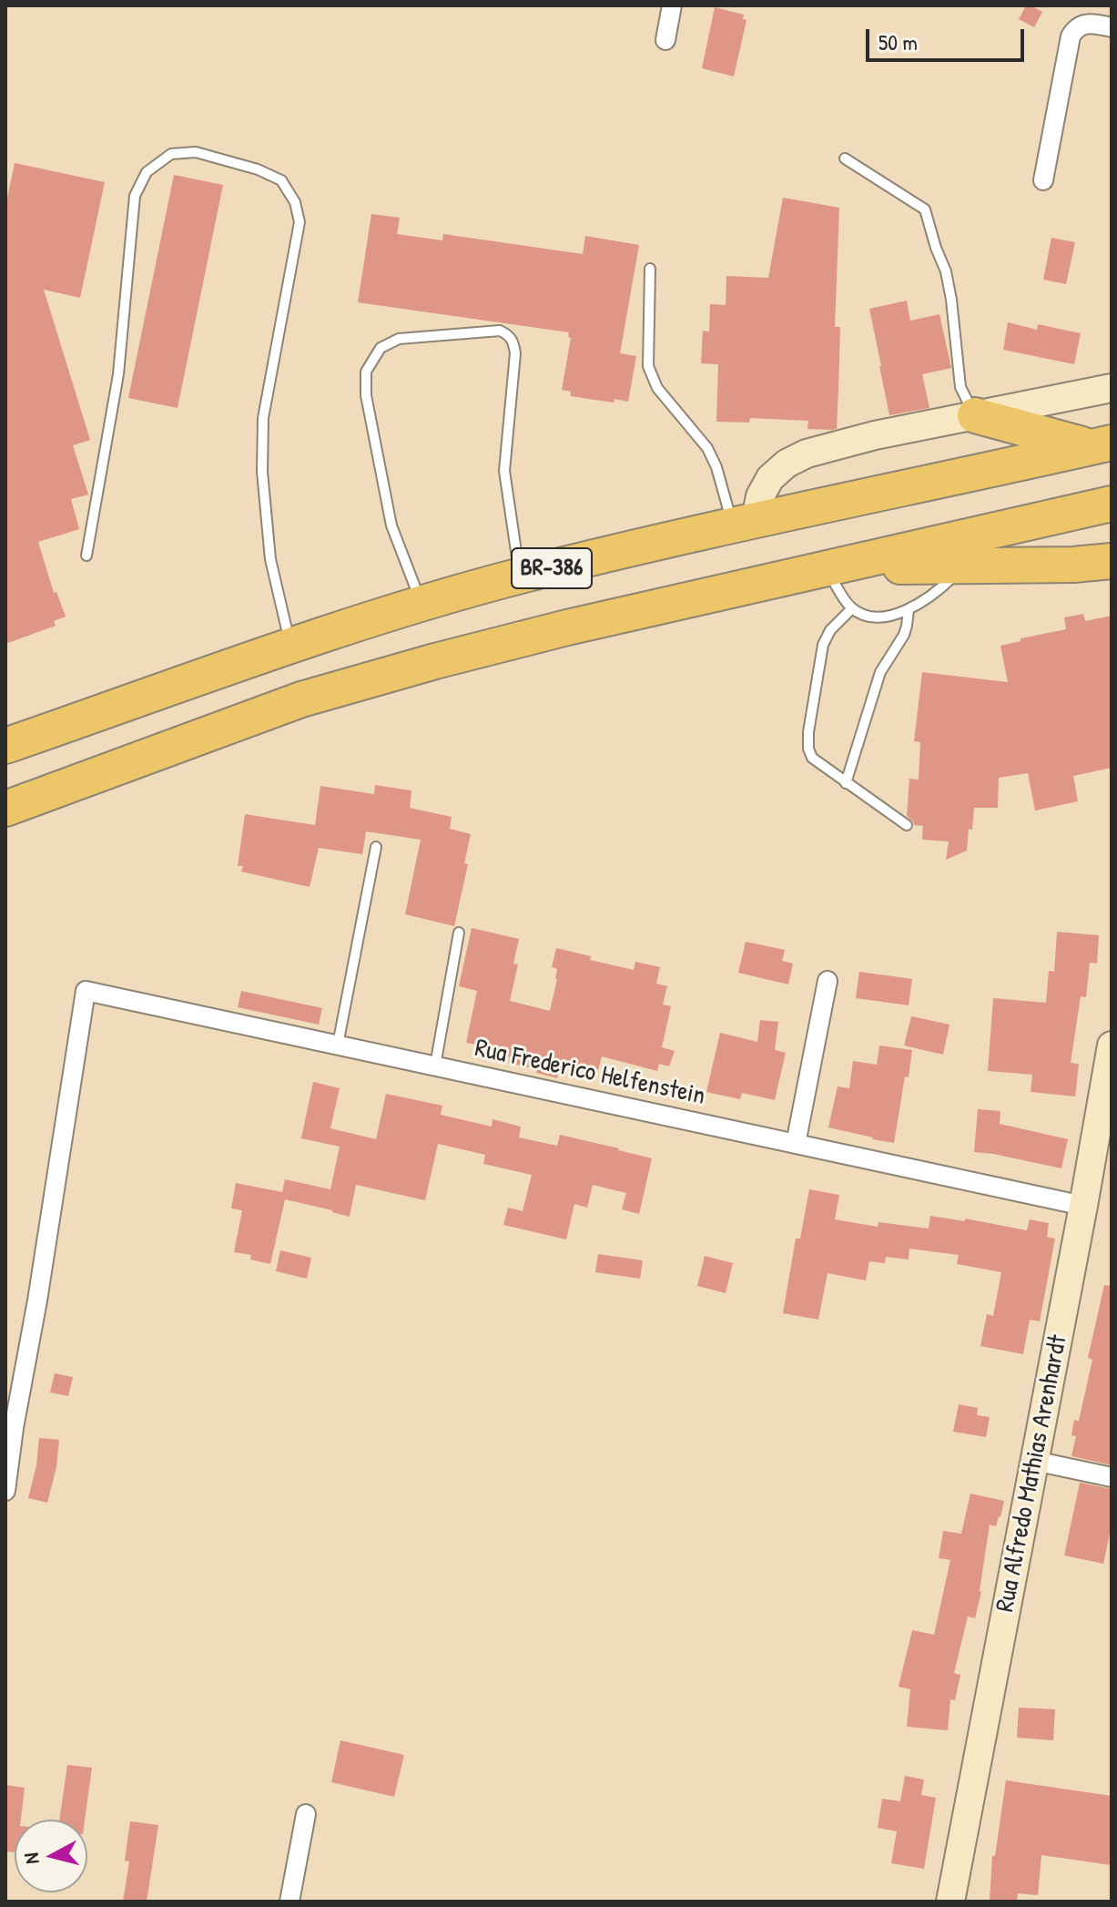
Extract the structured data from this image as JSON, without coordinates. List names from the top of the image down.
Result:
{
  "streets": {
    "highway": ["BR-386"],
    "main road": ["Rua Alfredo Mathias Arenhardt"],
    "street": ["Rua Frederico Helfenstein"]
  },
  "crossings": [
    ["Rua Frederico Helfenstein", "Rua Alfredo Mathias Arenhardt"]
  ],
  "scale_bar": "50 m",
  "north": "left"
}
